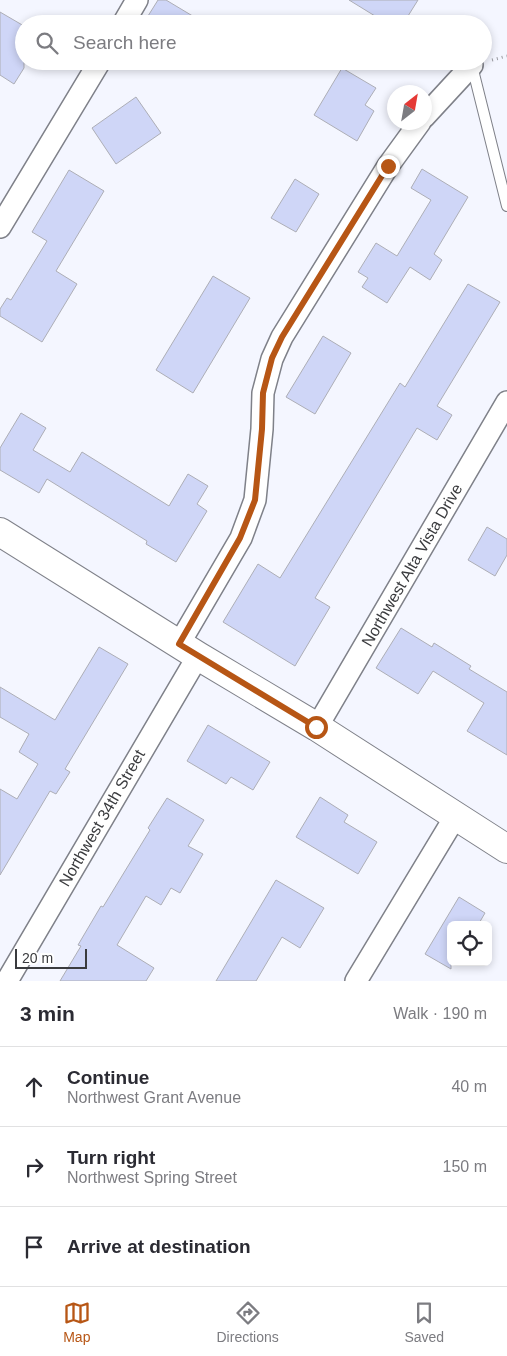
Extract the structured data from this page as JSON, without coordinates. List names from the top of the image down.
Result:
{
  "streets": {
    "street": ["Northwest Alta Vista Drive", "Northwest 34th Street"]
  },
  "scale_bar": "20 m",
  "north": "top right",
  "page": {
    "search": "Search here",
    "scale": "20 m",
    "heading": ["3 min", "Walk · 190 m"],
    "list": [
      ["Continue", "Northwest Grant Avenue", "40 m"],
      ["Turn right", "Northwest Spring Street", "150 m"],
      "Arrive at destination"
    ],
    "nav": ["Map", "Directions", "Saved"]
  }
}
